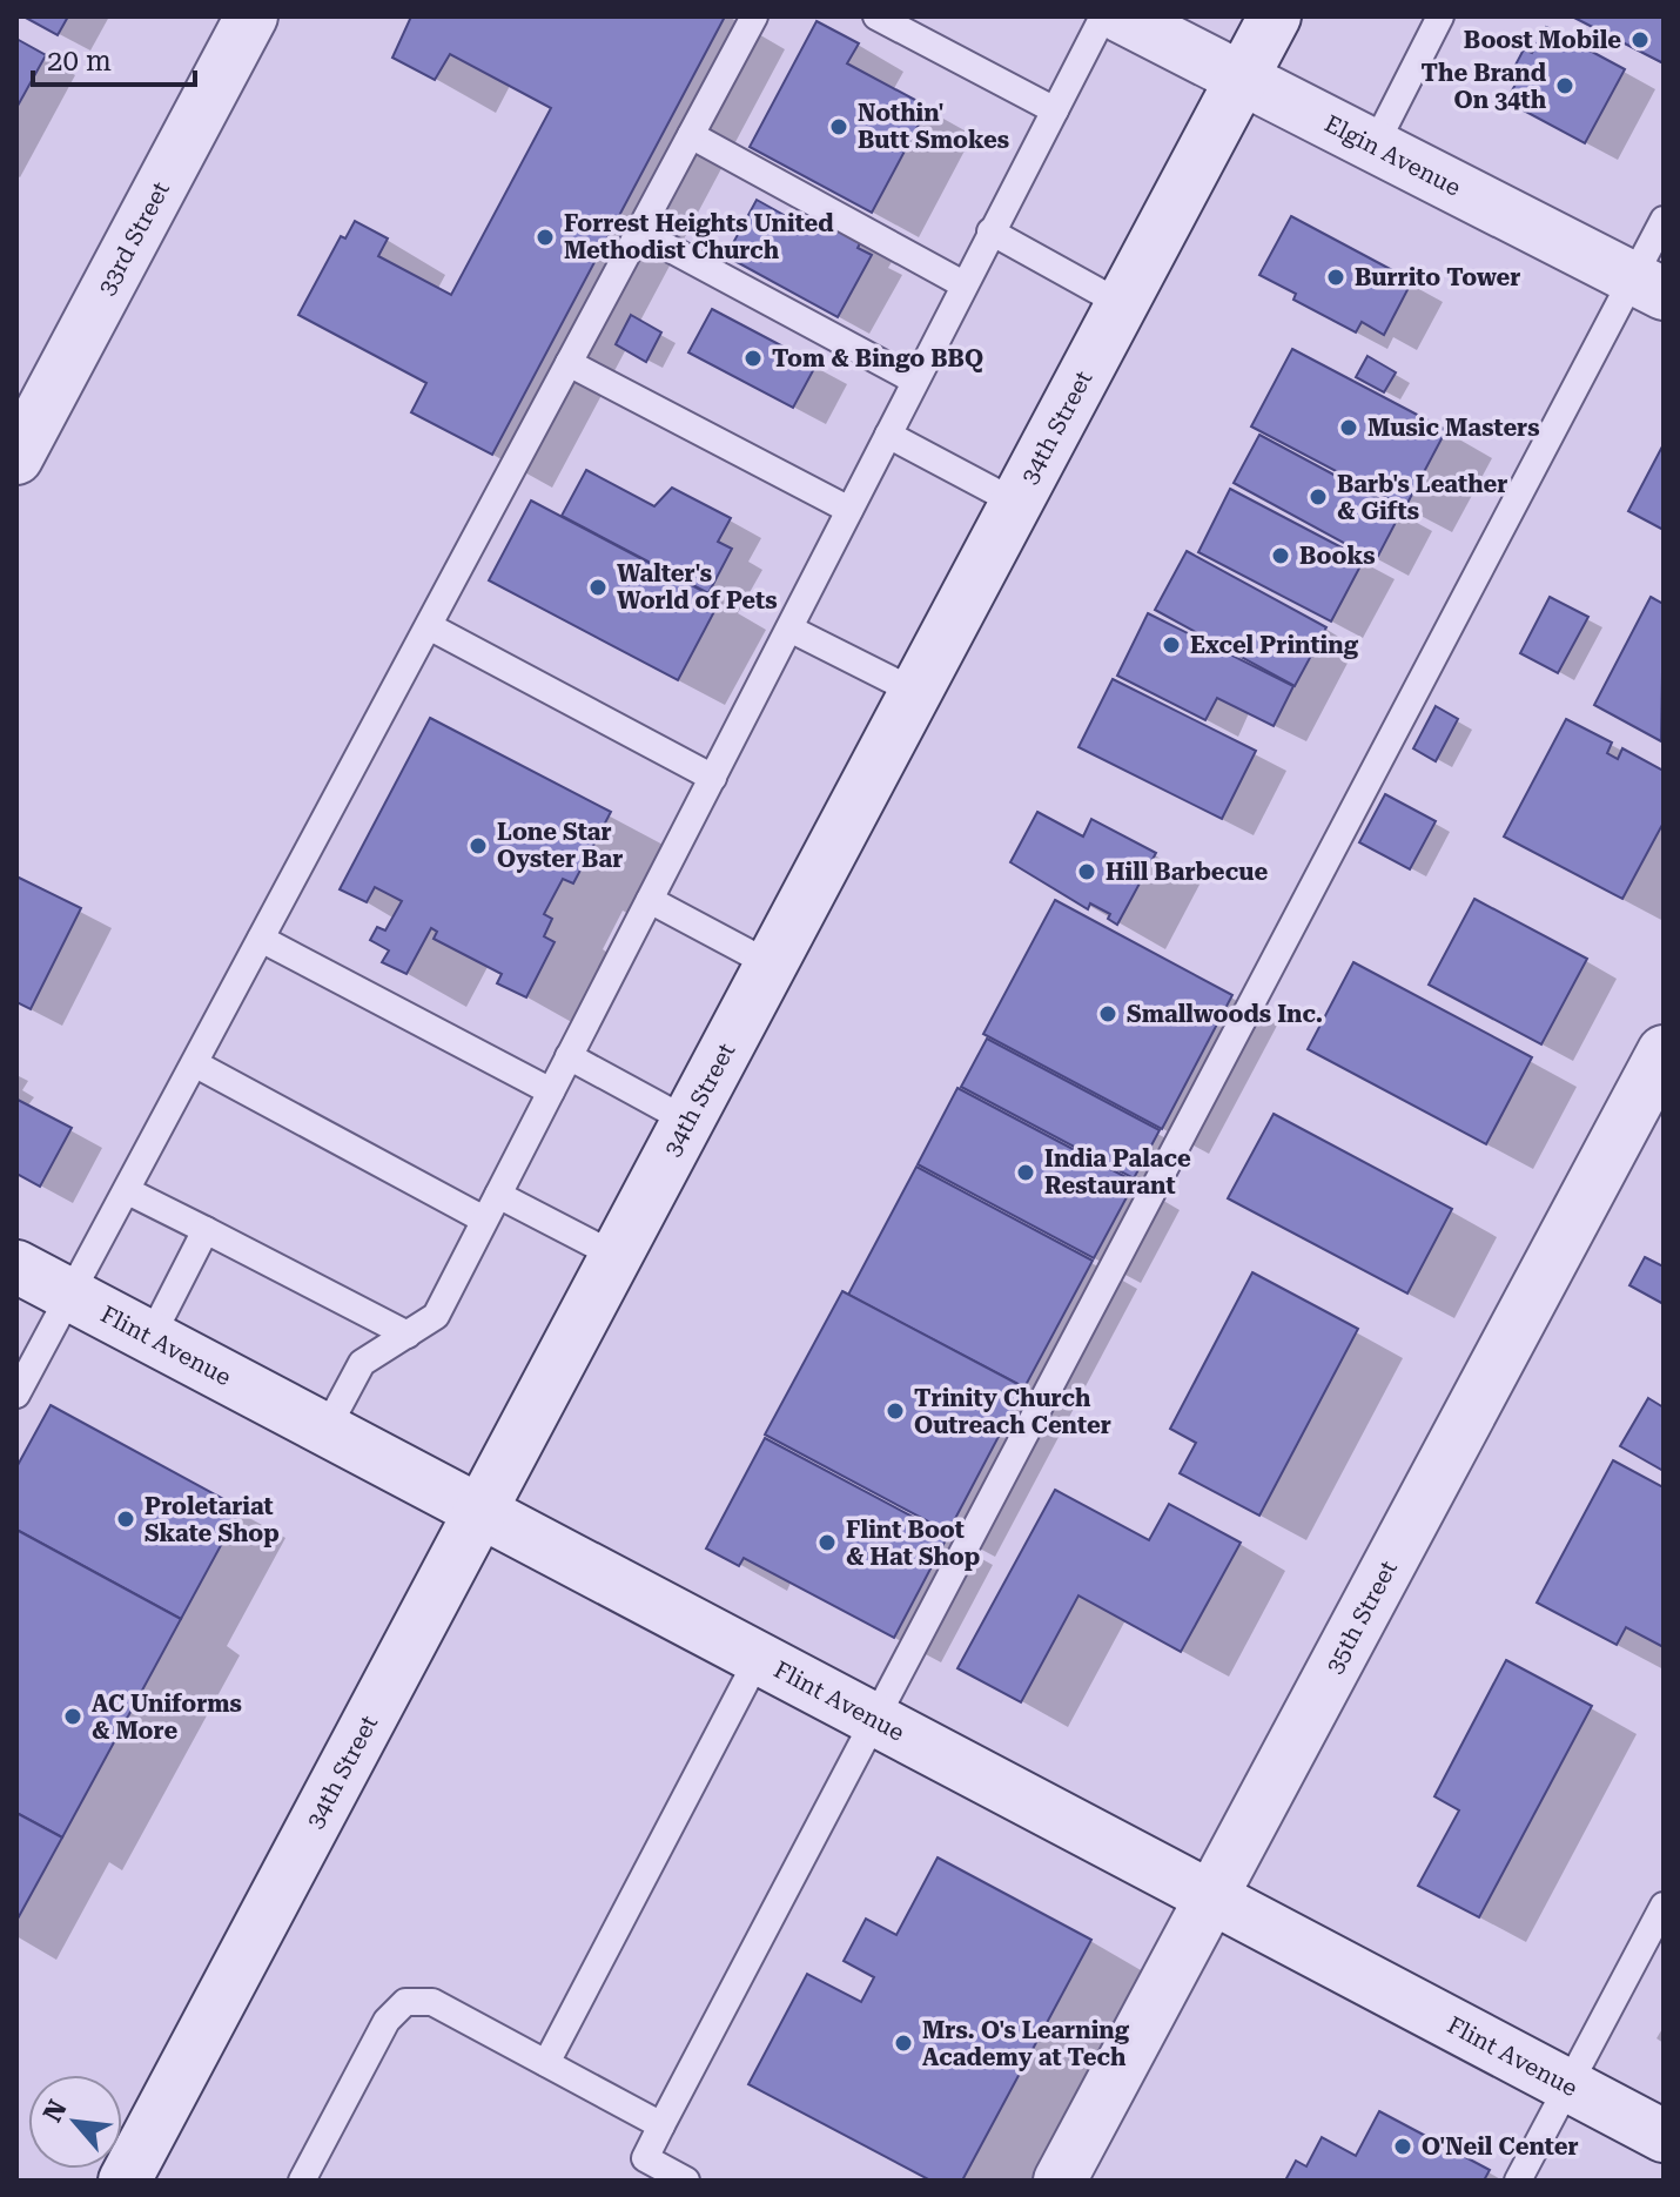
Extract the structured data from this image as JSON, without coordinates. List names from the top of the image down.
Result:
{
  "streets": {
    "street": [
      "Elgin Avenue",
      "33rd Street",
      "34th Street",
      "Flint Avenue",
      "35th Street"
    ]
  },
  "crossings": [
    ["Elgin Avenue", "34th Street"],
    ["34th Street", "Flint Avenue"],
    ["Flint Avenue", "35th Street"]
  ],
  "places": [
    "Boost Mobile",
    "The Brand On 34th",
    "Nothin' Butt Smokes",
    "Forrest Heights United Methodist Church",
    "Burrito Tower",
    "Tom & Bingo BBQ",
    "Music Masters",
    "Barb's Leather & Gifts",
    "Books",
    "Walter's World of Pets",
    "Excel Printing",
    "Lone Star Oyster Bar",
    "Hill Barbecue",
    "Smallwoods Inc.",
    "India Palace Restaurant",
    "Trinity Church Outreach Center",
    "Proletariat Skate Shop",
    "Flint Boot & Hat Shop",
    "AC Uniforms & More",
    "Mrs. O's Learning Academy at Tech",
    "O'Neil Center"
  ],
  "scale_bar": "20 m",
  "north": "top left"
}
